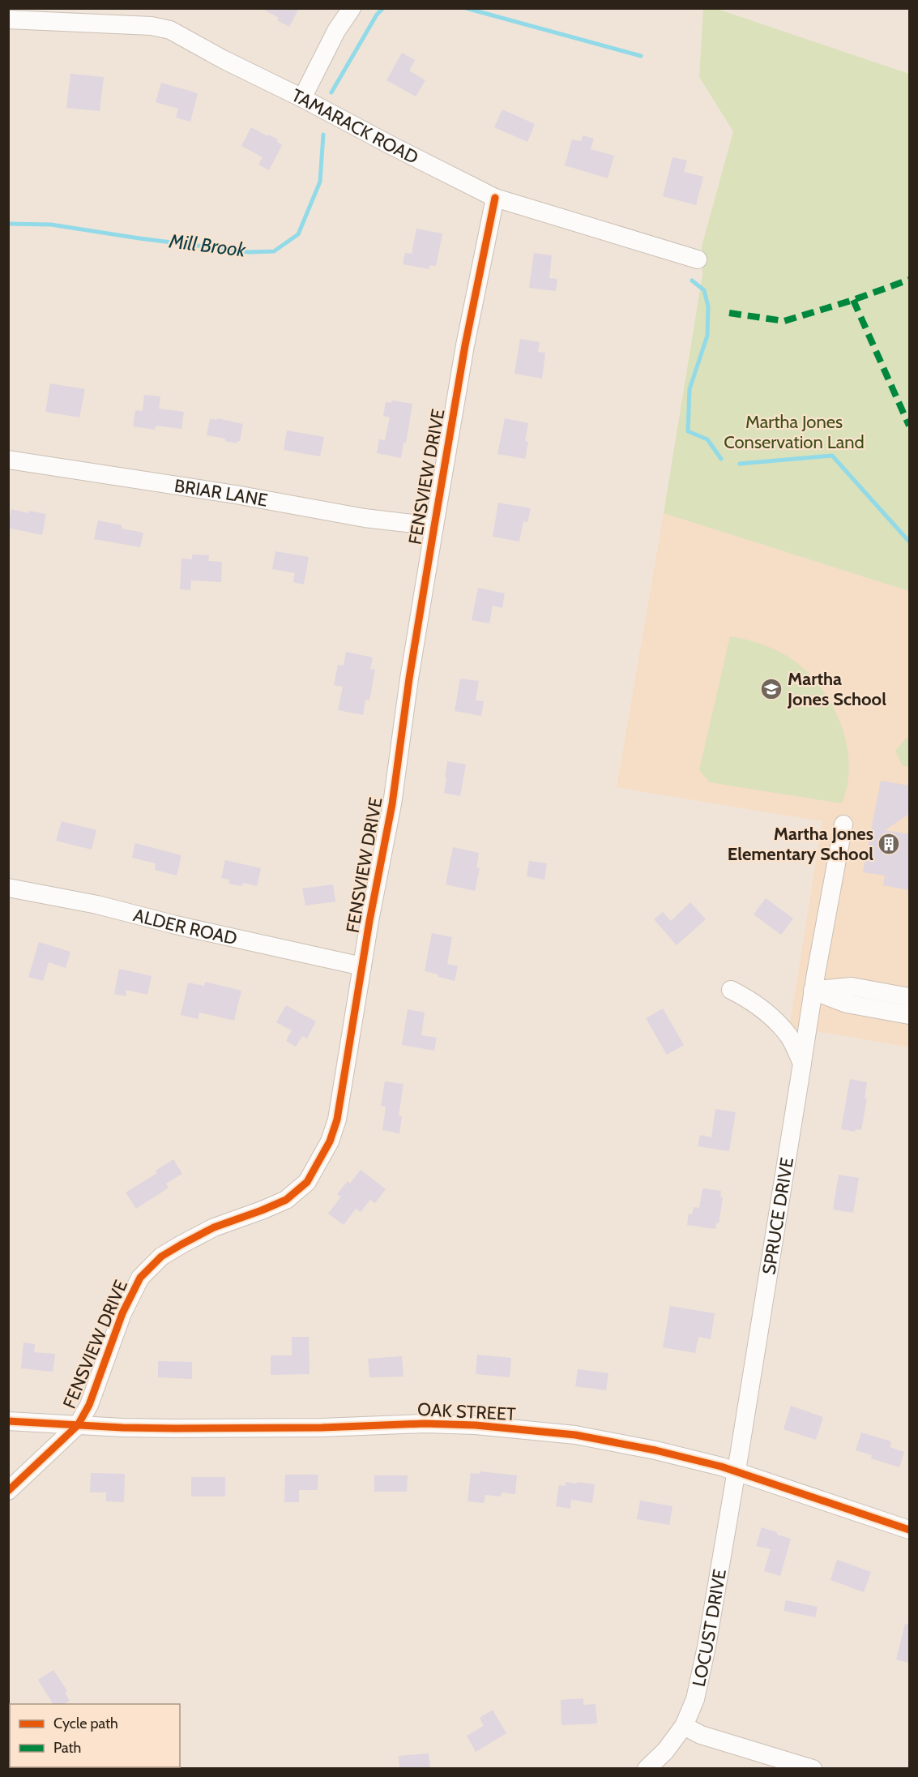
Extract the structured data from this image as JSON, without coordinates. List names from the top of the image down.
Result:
{
  "streets": {
    "street": [
      "TAMARACK ROAD",
      "FENSVIEW DRIVE",
      "BRIAR LANE",
      "ALDER ROAD",
      "SPRUCE DRIVE",
      "OAK STREET",
      "LOCUST DRIVE"
    ]
  },
  "crossings": [
    ["TAMARACK ROAD", "FENSVIEW DRIVE"],
    ["FENSVIEW DRIVE", "BRIAR LANE"],
    ["FENSVIEW DRIVE", "ALDER ROAD"],
    ["FENSVIEW DRIVE", "OAK STREET"],
    ["SPRUCE DRIVE", "OAK STREET"],
    ["SPRUCE DRIVE", "LOCUST DRIVE"],
    ["OAK STREET", "LOCUST DRIVE"]
  ],
  "water": ["Mill Brook"],
  "parks": ["Martha Jones Conservation Land"],
  "places": {
    "school or university": ["Martha Jones School"],
    "building": ["Martha Jones Elementary School"]
  },
  "legend": ["Cycle path", "Path"]
}
